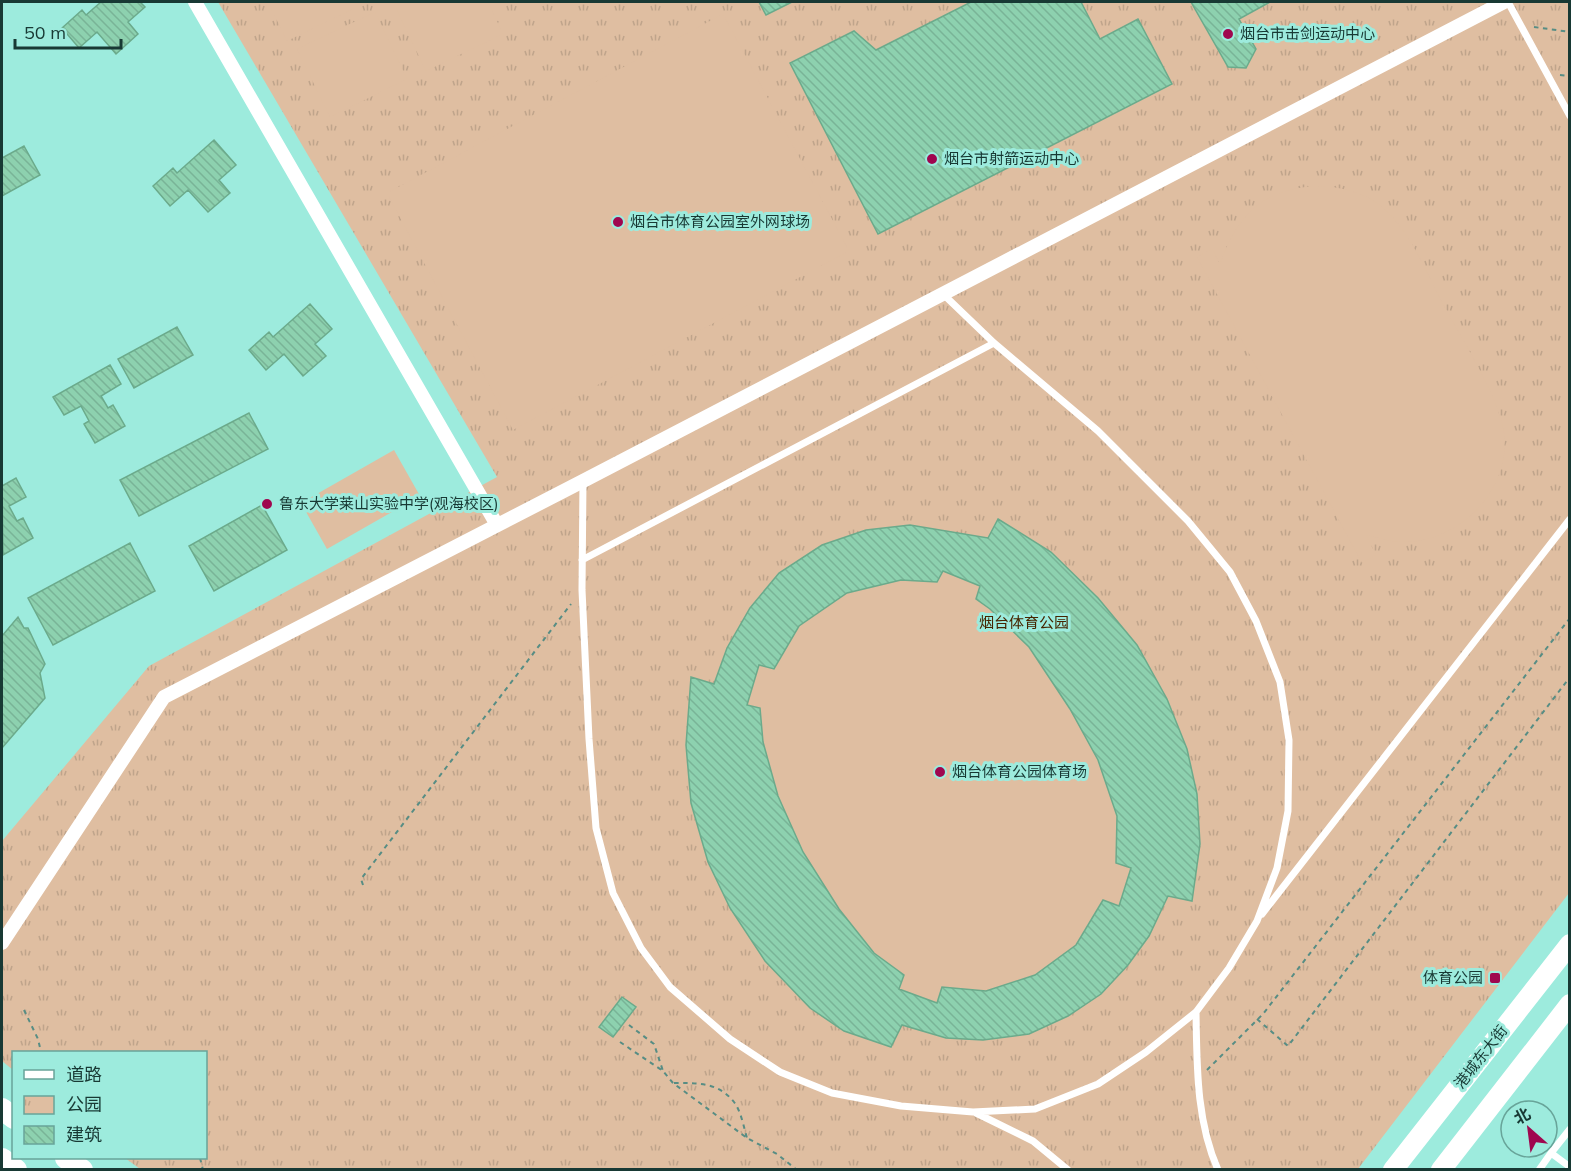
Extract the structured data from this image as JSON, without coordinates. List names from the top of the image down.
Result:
{
  "streets": {
    "main road": ["港城东大街"]
  },
  "parks": ["烟台体育公园"],
  "places": {
    "other": [
      "烟台市击剑运动中心",
      "烟台市射箭运动中心",
      "烟台市体育公园室外网球场",
      "鲁东大学莱山实验中学(观海校区)",
      "烟台体育公园体育场"
    ],
    "transit": ["体育公园"]
  },
  "legend": ["道路", "公园", "建筑"],
  "scale_bar": "50 m",
  "north": "top left"
}
